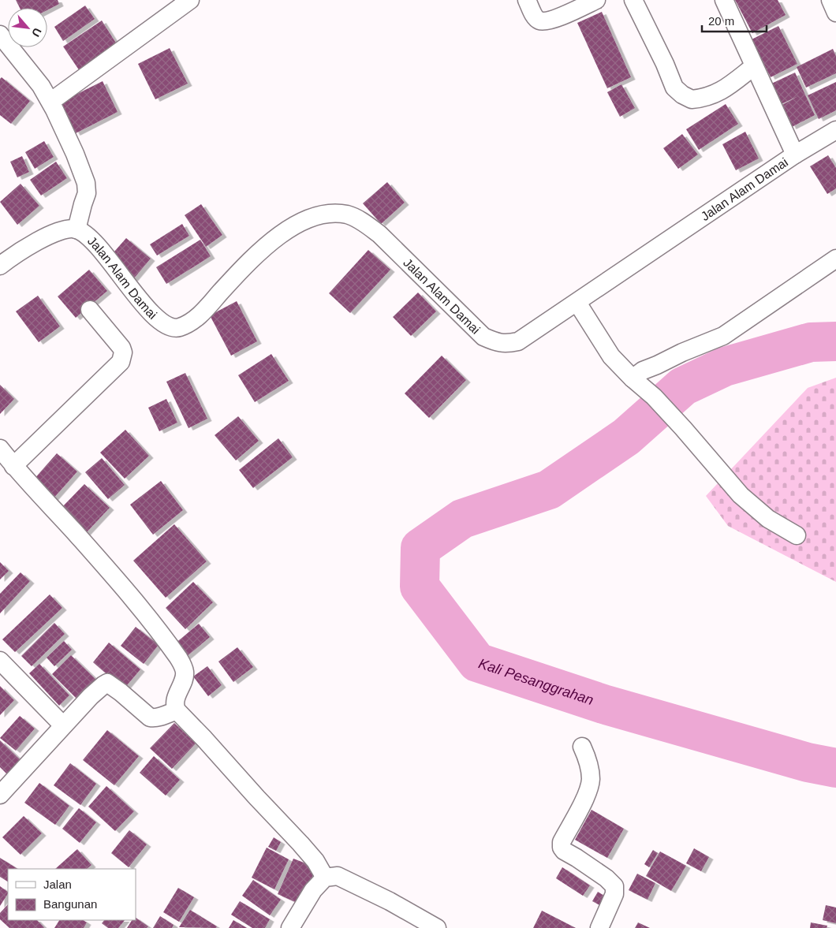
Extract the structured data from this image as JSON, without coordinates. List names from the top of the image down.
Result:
{
  "streets": {
    "street": ["Jalan Alam Damai"]
  },
  "water": ["Kali Pesanggrahan"],
  "legend": ["Jalan", "Bangunan"],
  "scale_bar": "20 m",
  "north": "bottom right"
}
